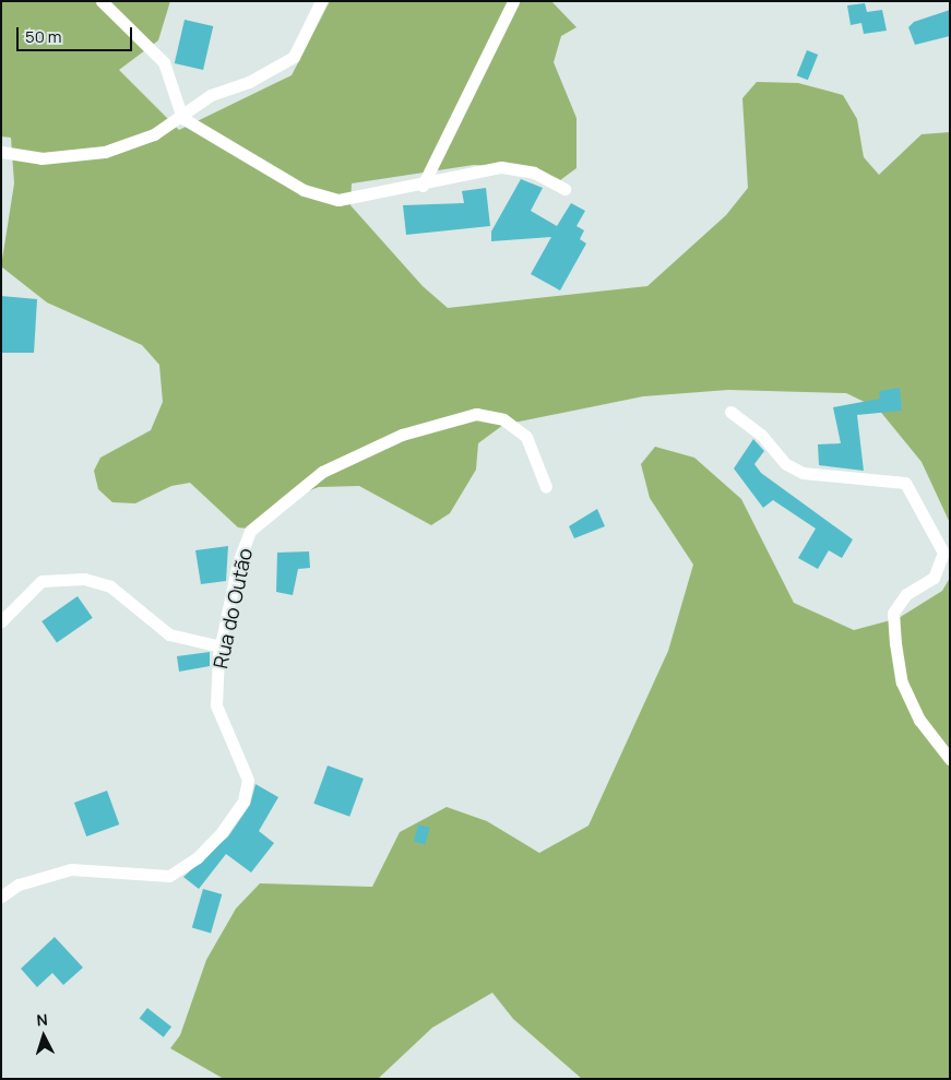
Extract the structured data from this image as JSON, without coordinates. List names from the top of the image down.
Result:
{
  "streets": {
    "street": ["Rua do Outão"]
  },
  "scale_bar": "50 m",
  "north": "top"
}
